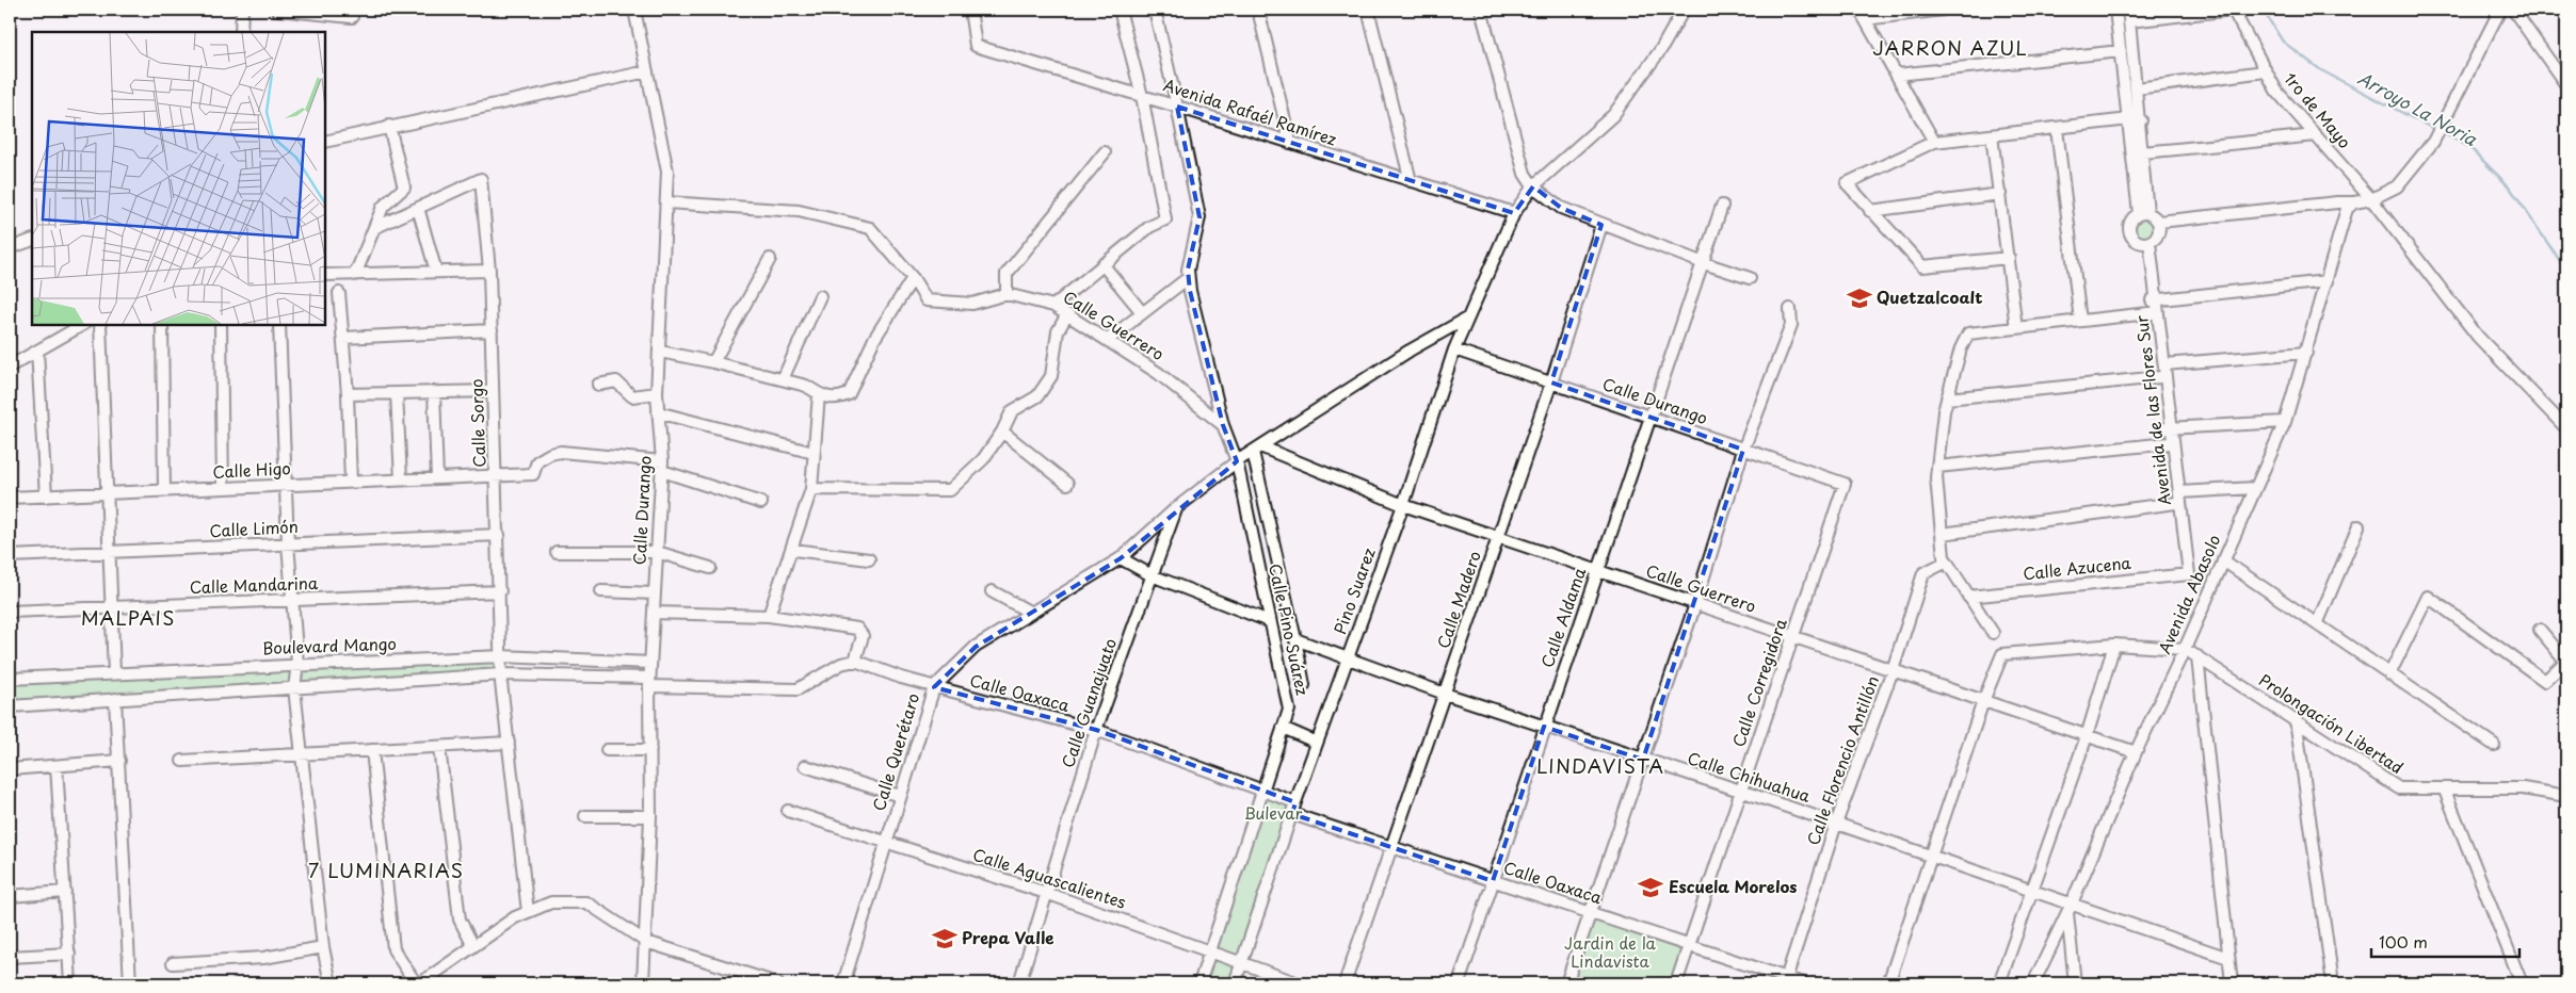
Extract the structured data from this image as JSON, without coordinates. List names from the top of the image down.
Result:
{
  "streets": {
    "street": [
      "1ro de Mayo",
      "Avenida Rafaél Ramírez",
      "Calle Guerrero",
      "Calle Durango",
      "Avenida de las Flores Sur",
      "Calle Sorgo",
      "Calle Higo",
      "Calle Limón",
      "Calle Azucena",
      "Calle Mandarina",
      "Pino Suarez",
      "Avenida Abasolo",
      "Calle Madero",
      "Calle Aldama",
      "Calle Pino Suárez",
      "Boulevard Mango",
      "Calle Corregidora",
      "Calle Oaxaca",
      "Calle Guanajuato",
      "Prolongación Libertad",
      "Calle Querétaro",
      "Calle Florencio Antillón",
      "Calle Chihuahua",
      "Calle Aguascalientes"
    ]
  },
  "crossings": [
    ["Avenida Rafaél Ramírez", "Pino Suarez"],
    ["Calle Guerrero", "Calle Durango"],
    ["Calle Guerrero", "Pino Suarez"],
    ["Calle Guerrero", "Avenida Abasolo"],
    ["Calle Guerrero", "Calle Madero"],
    ["Calle Guerrero", "Calle Aldama"],
    ["Calle Guerrero", "Calle Corregidora"],
    ["Calle Guerrero", "Calle Florencio Antillón"],
    ["Calle Durango", "Calle Higo"],
    ["Calle Durango", "Pino Suarez"],
    ["Calle Durango", "Calle Madero"],
    ["Calle Durango", "Calle Aldama"],
    ["Calle Durango", "Boulevard Mango"],
    ["Calle Durango", "Calle Corregidora"],
    ["Avenida de las Flores Sur", "Calle Azucena"],
    ["Calle Sorgo", "Calle Higo"],
    ["Calle Sorgo", "Calle Limón"],
    ["Calle Sorgo", "Calle Mandarina"],
    ["Calle Sorgo", "Boulevard Mango"],
    ["Pino Suarez", "Calle Oaxaca"],
    ["Pino Suarez", "Calle Chihuahua"],
    ["Pino Suarez", "Calle Aguascalientes"],
    ["Avenida Abasolo", "Prolongación Libertad"],
    ["Avenida Abasolo", "Calle Chihuahua"],
    ["Calle Madero", "Calle Oaxaca"],
    ["Calle Madero", "Calle Chihuahua"],
    ["Calle Aldama", "Calle Oaxaca"],
    ["Calle Aldama", "Calle Chihuahua"],
    ["Calle Pino Suárez", "Calle Oaxaca"],
    ["Calle Pino Suárez", "Calle Aguascalientes"],
    ["Boulevard Mango", "Calle Oaxaca"],
    ["Calle Corregidora", "Calle Oaxaca"],
    ["Calle Corregidora", "Calle Chihuahua"],
    ["Calle Oaxaca", "Calle Guanajuato"],
    ["Calle Oaxaca", "Calle Querétaro"],
    ["Calle Oaxaca", "Calle Florencio Antillón"],
    ["Calle Guanajuato", "Calle Querétaro"],
    ["Calle Guanajuato", "Calle Aguascalientes"],
    ["Calle Querétaro", "Calle Aguascalientes"],
    ["Calle Florencio Antillón", "Calle Chihuahua"]
  ],
  "districts": [
    "JARRON AZUL",
    "MALPAIS",
    "LINDAVISTA",
    "7 LUMINARIAS"
  ],
  "water": ["Arroyo La Noria"],
  "parks": ["Bulevar", "Jardin de la Lindavista"],
  "places": {
    "school or university": ["Quetzalcoalt", "Escuela Morelos", "Prepa Valle"]
  },
  "scale_bar": "100 m"
}
